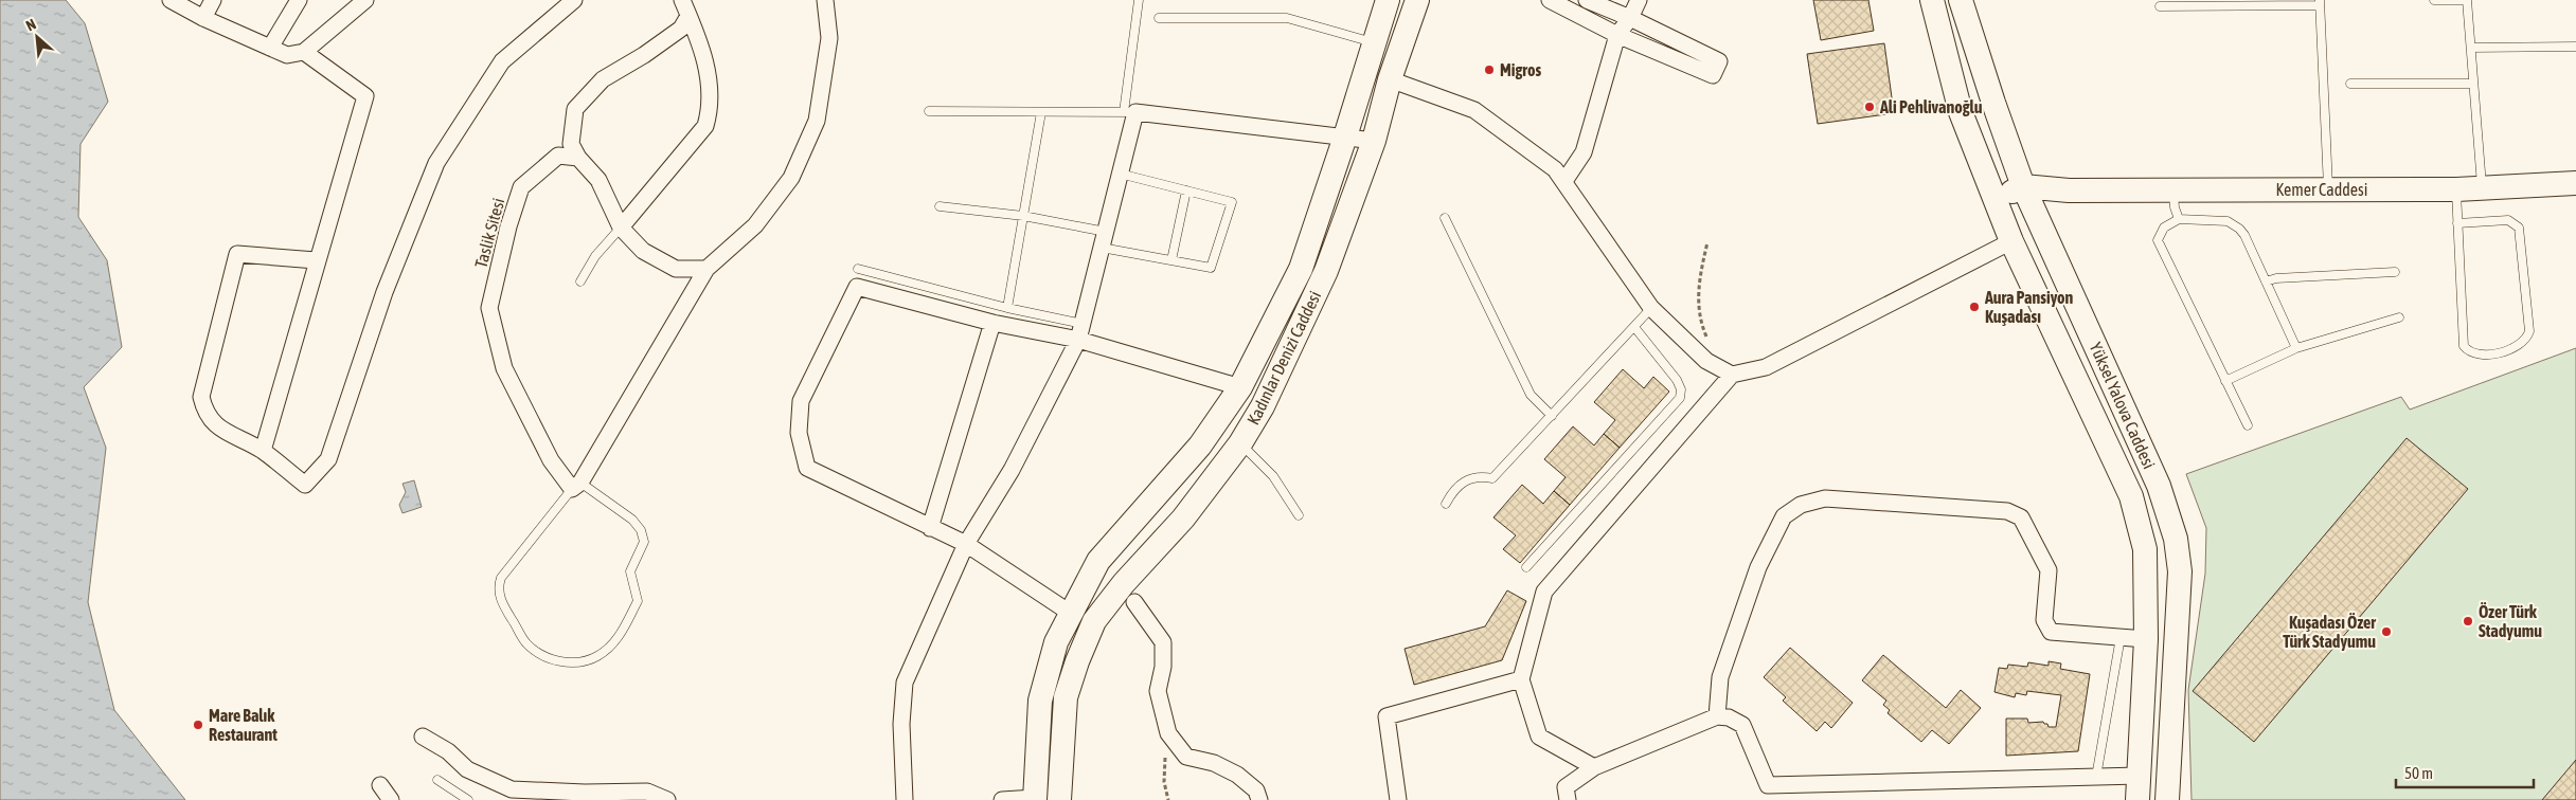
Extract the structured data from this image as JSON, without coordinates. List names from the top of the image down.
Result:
{
  "streets": {
    "main road": ["Kemer Caddesi", "Kadınlar Denizi Caddesi", "Yüksel Yalova Caddesi"],
    "street": ["Taslik Sitesi"]
  },
  "crossings": [
    ["Kemer Caddesi", "Yüksel Yalova Caddesi"]
  ],
  "places": [
    "Migros",
    "Ali Pehlivanoğlu",
    "Aura Pansiyon Kuşadası",
    "Özer Türk Stadyumu",
    "Kuşadası Özer Türk Stadyumu",
    "Mare Balık Restaurant"
  ],
  "scale_bar": "50 m",
  "north": "top left"
}
